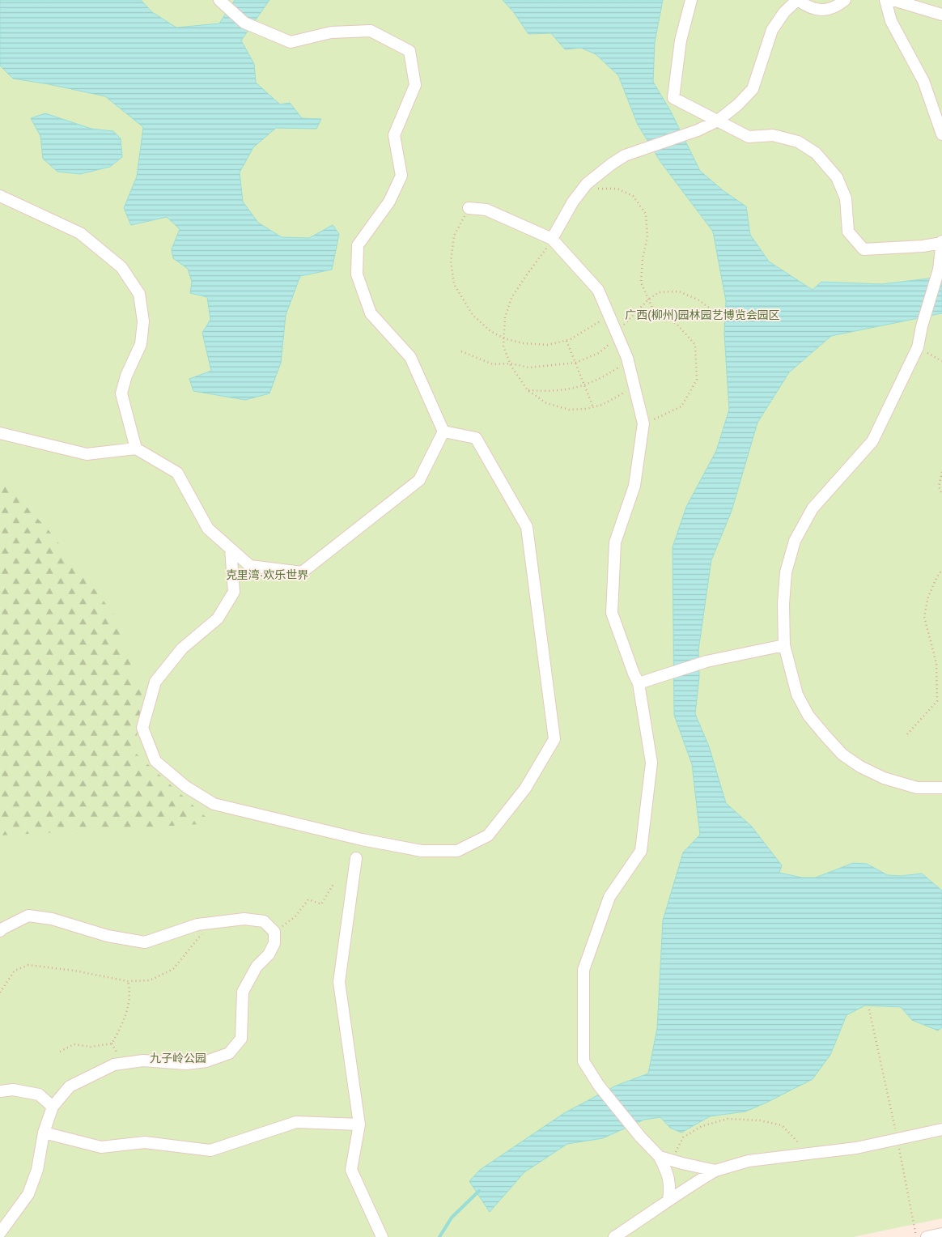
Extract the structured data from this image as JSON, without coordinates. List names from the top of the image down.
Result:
{
  "parks": ["广西(柳州)园林园艺博览会园区", "克里湾·欢乐世界", "九子岭公园"]
}
